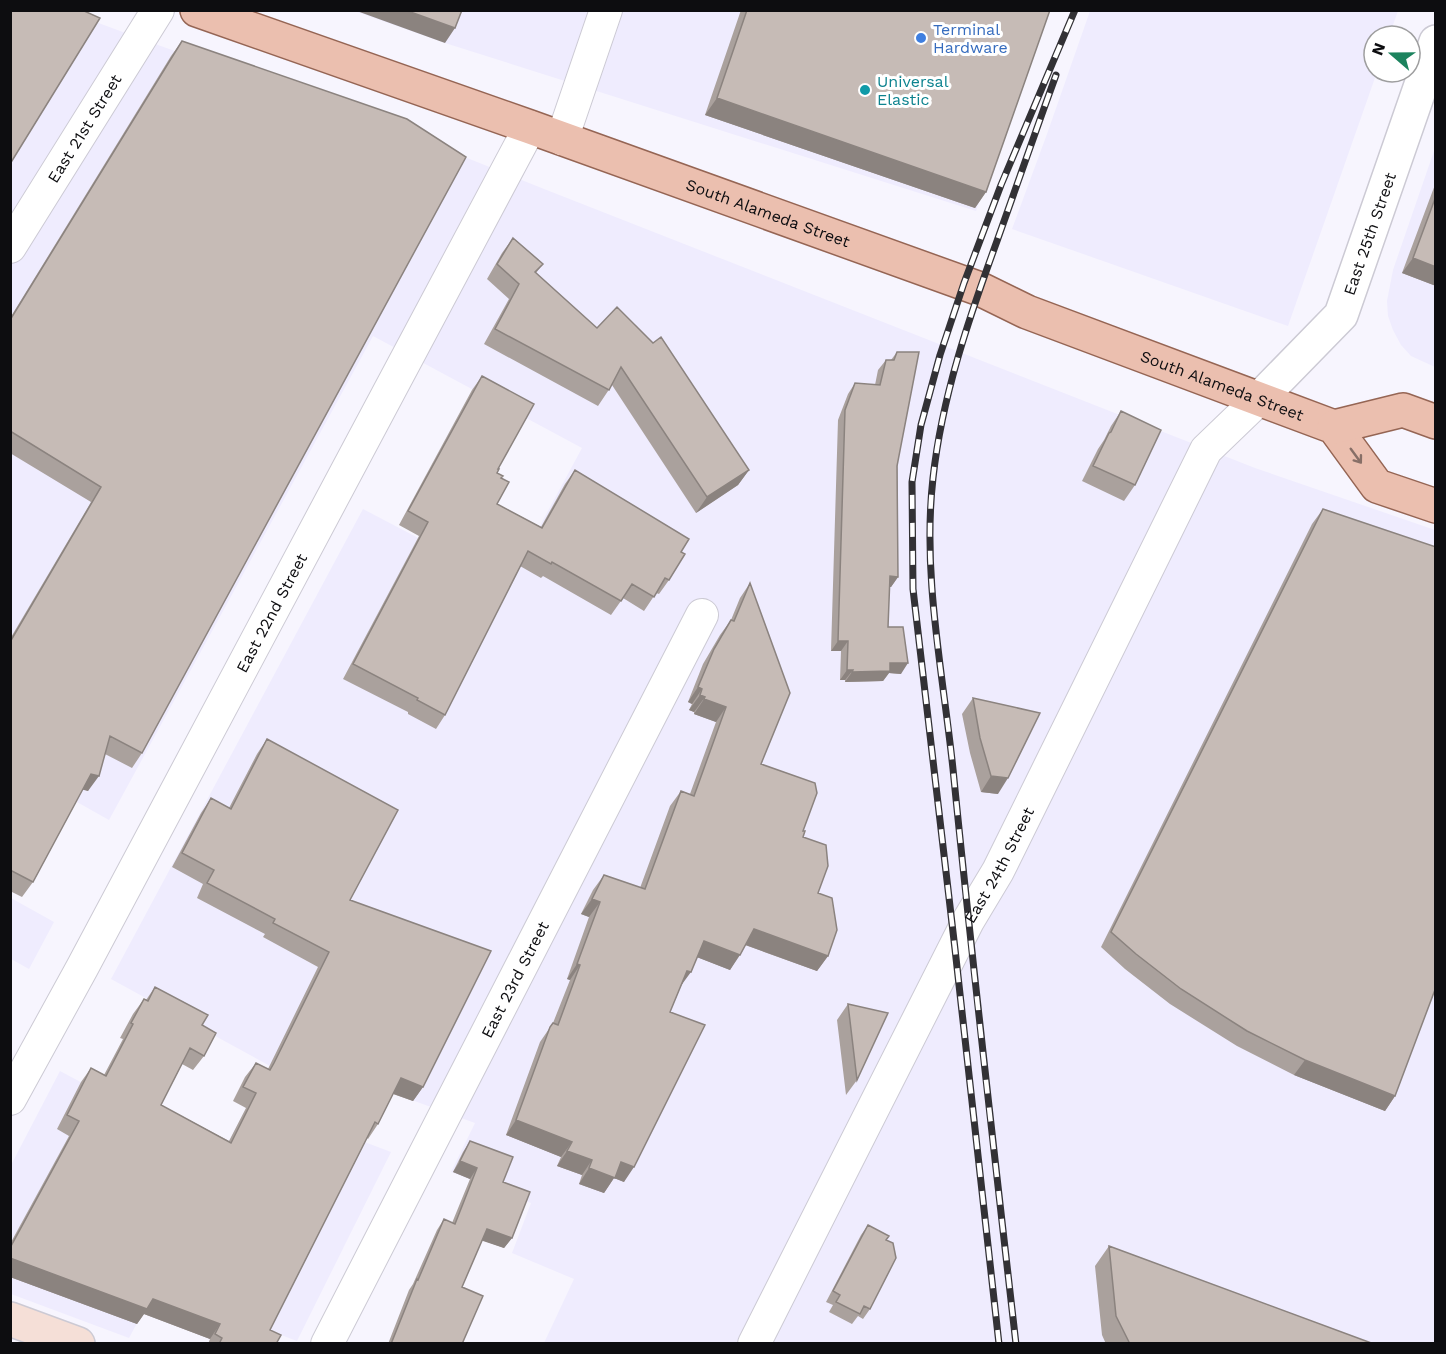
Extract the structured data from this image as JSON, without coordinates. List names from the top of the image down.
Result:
{
  "streets": {
    "main road": ["South Alameda Street"],
    "street": [
      "East 21st Street",
      "East 25th Street",
      "East 22nd Street",
      "East 24th Street",
      "East 23rd Street"
    ]
  },
  "crossings": [
    ["South Alameda Street", "East 25th Street"],
    ["South Alameda Street", "East 22nd Street"],
    ["South Alameda Street", "East 24th Street"],
    ["East 25th Street", "East 24th Street"]
  ],
  "places": ["Terminal Hardware", "Universal Elastic"],
  "north": "left"
}
